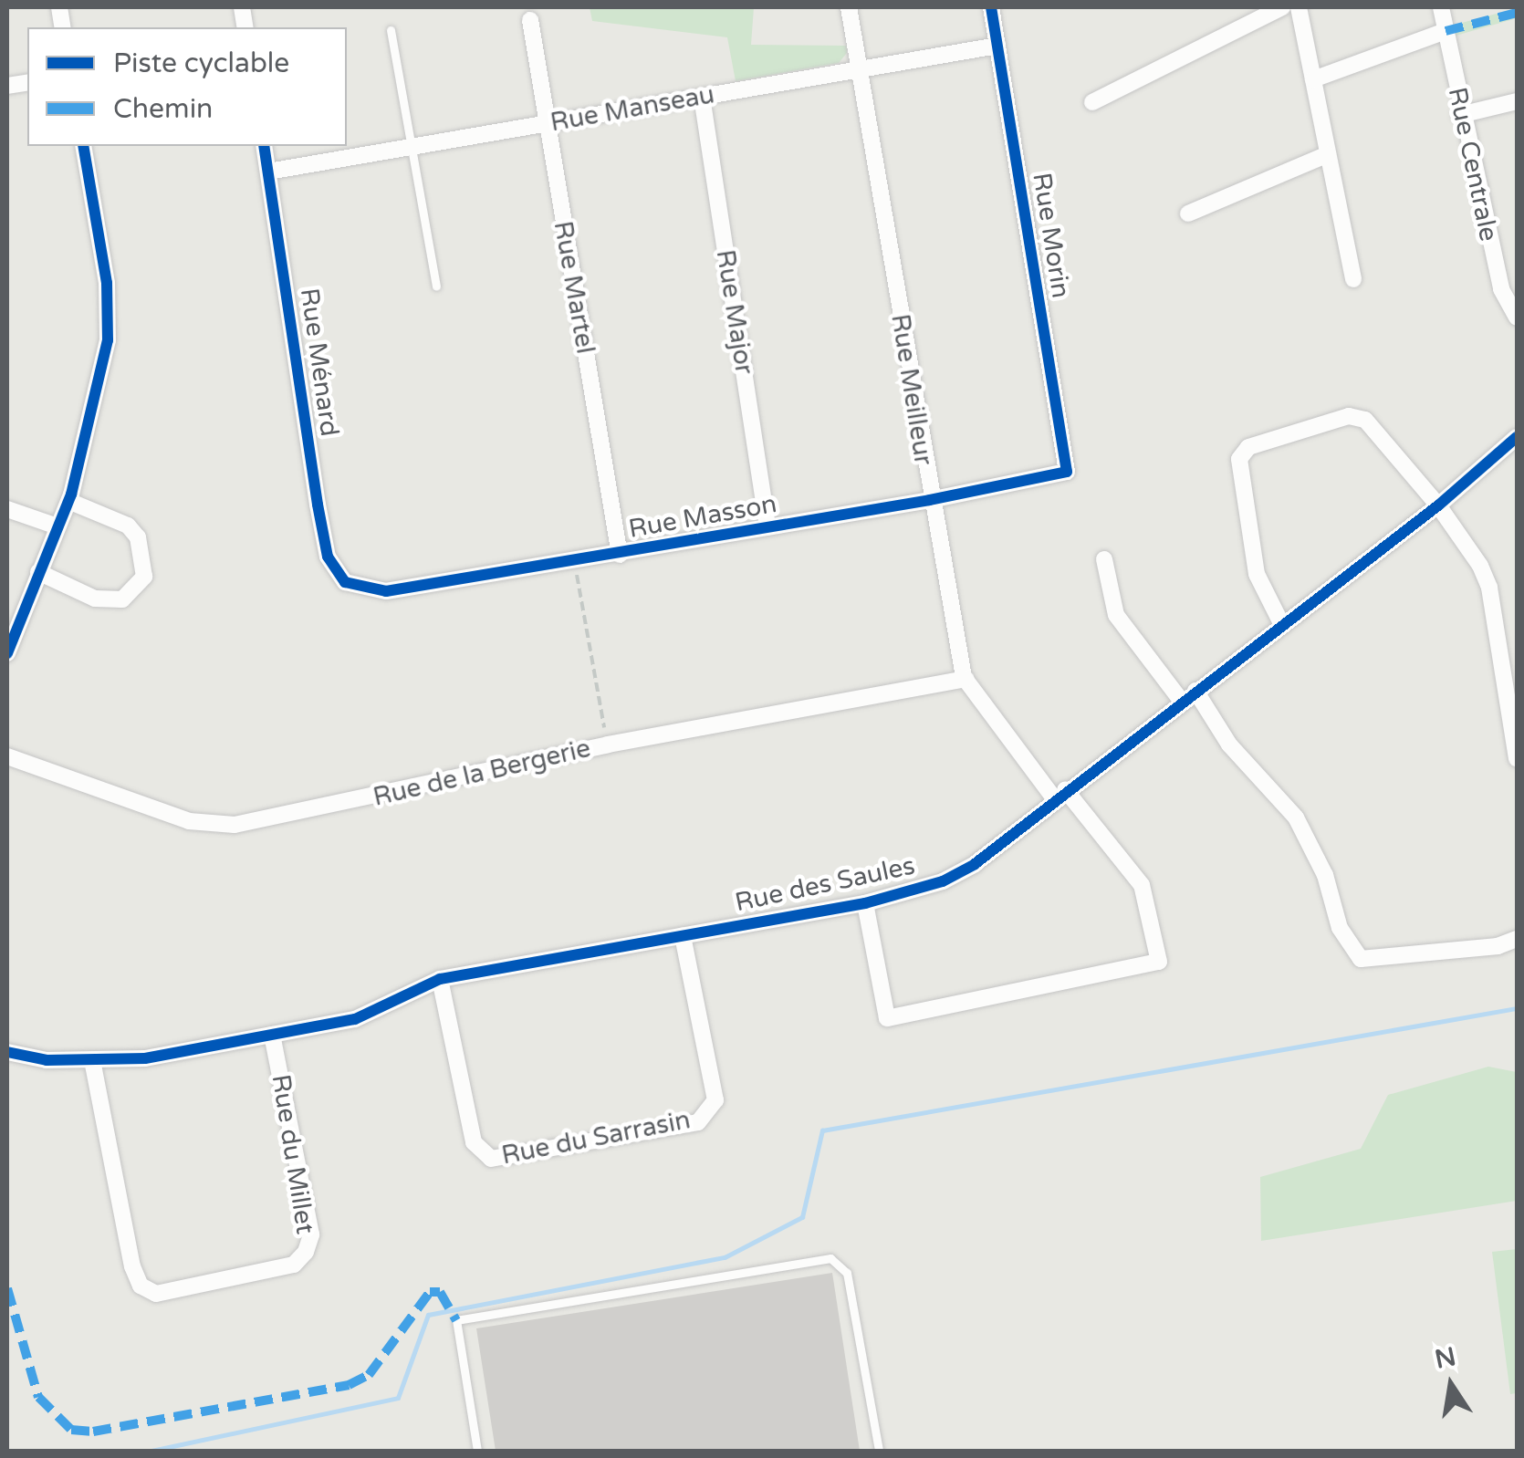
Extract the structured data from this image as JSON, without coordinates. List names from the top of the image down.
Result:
{
  "streets": {
    "street": [
      "Rue Manseau",
      "Rue Centrale",
      "Rue Morin",
      "Rue Martel",
      "Rue Major",
      "Rue Ménard",
      "Rue Meilleur",
      "Rue Masson",
      "Rue de la Bergerie",
      "Rue des Saules",
      "Rue du Sarrasin",
      "Rue du Millet"
    ]
  },
  "crossings": [
    ["Rue Manseau", "Rue Morin"],
    ["Rue Manseau", "Rue Martel"],
    ["Rue Manseau", "Rue Major"],
    ["Rue Manseau", "Rue Ménard"],
    ["Rue Manseau", "Rue Meilleur"],
    ["Rue Morin", "Rue Masson"],
    ["Rue Martel", "Rue Masson"],
    ["Rue Major", "Rue Masson"],
    ["Rue Ménard", "Rue Masson"],
    ["Rue Meilleur", "Rue Masson"],
    ["Rue Meilleur", "Rue de la Bergerie"],
    ["Rue Meilleur", "Rue des Saules"],
    ["Rue des Saules", "Rue du Sarrasin"],
    ["Rue des Saules", "Rue du Millet"]
  ],
  "legend": ["Piste cyclable", "Chemin"],
  "north": "top"
}
